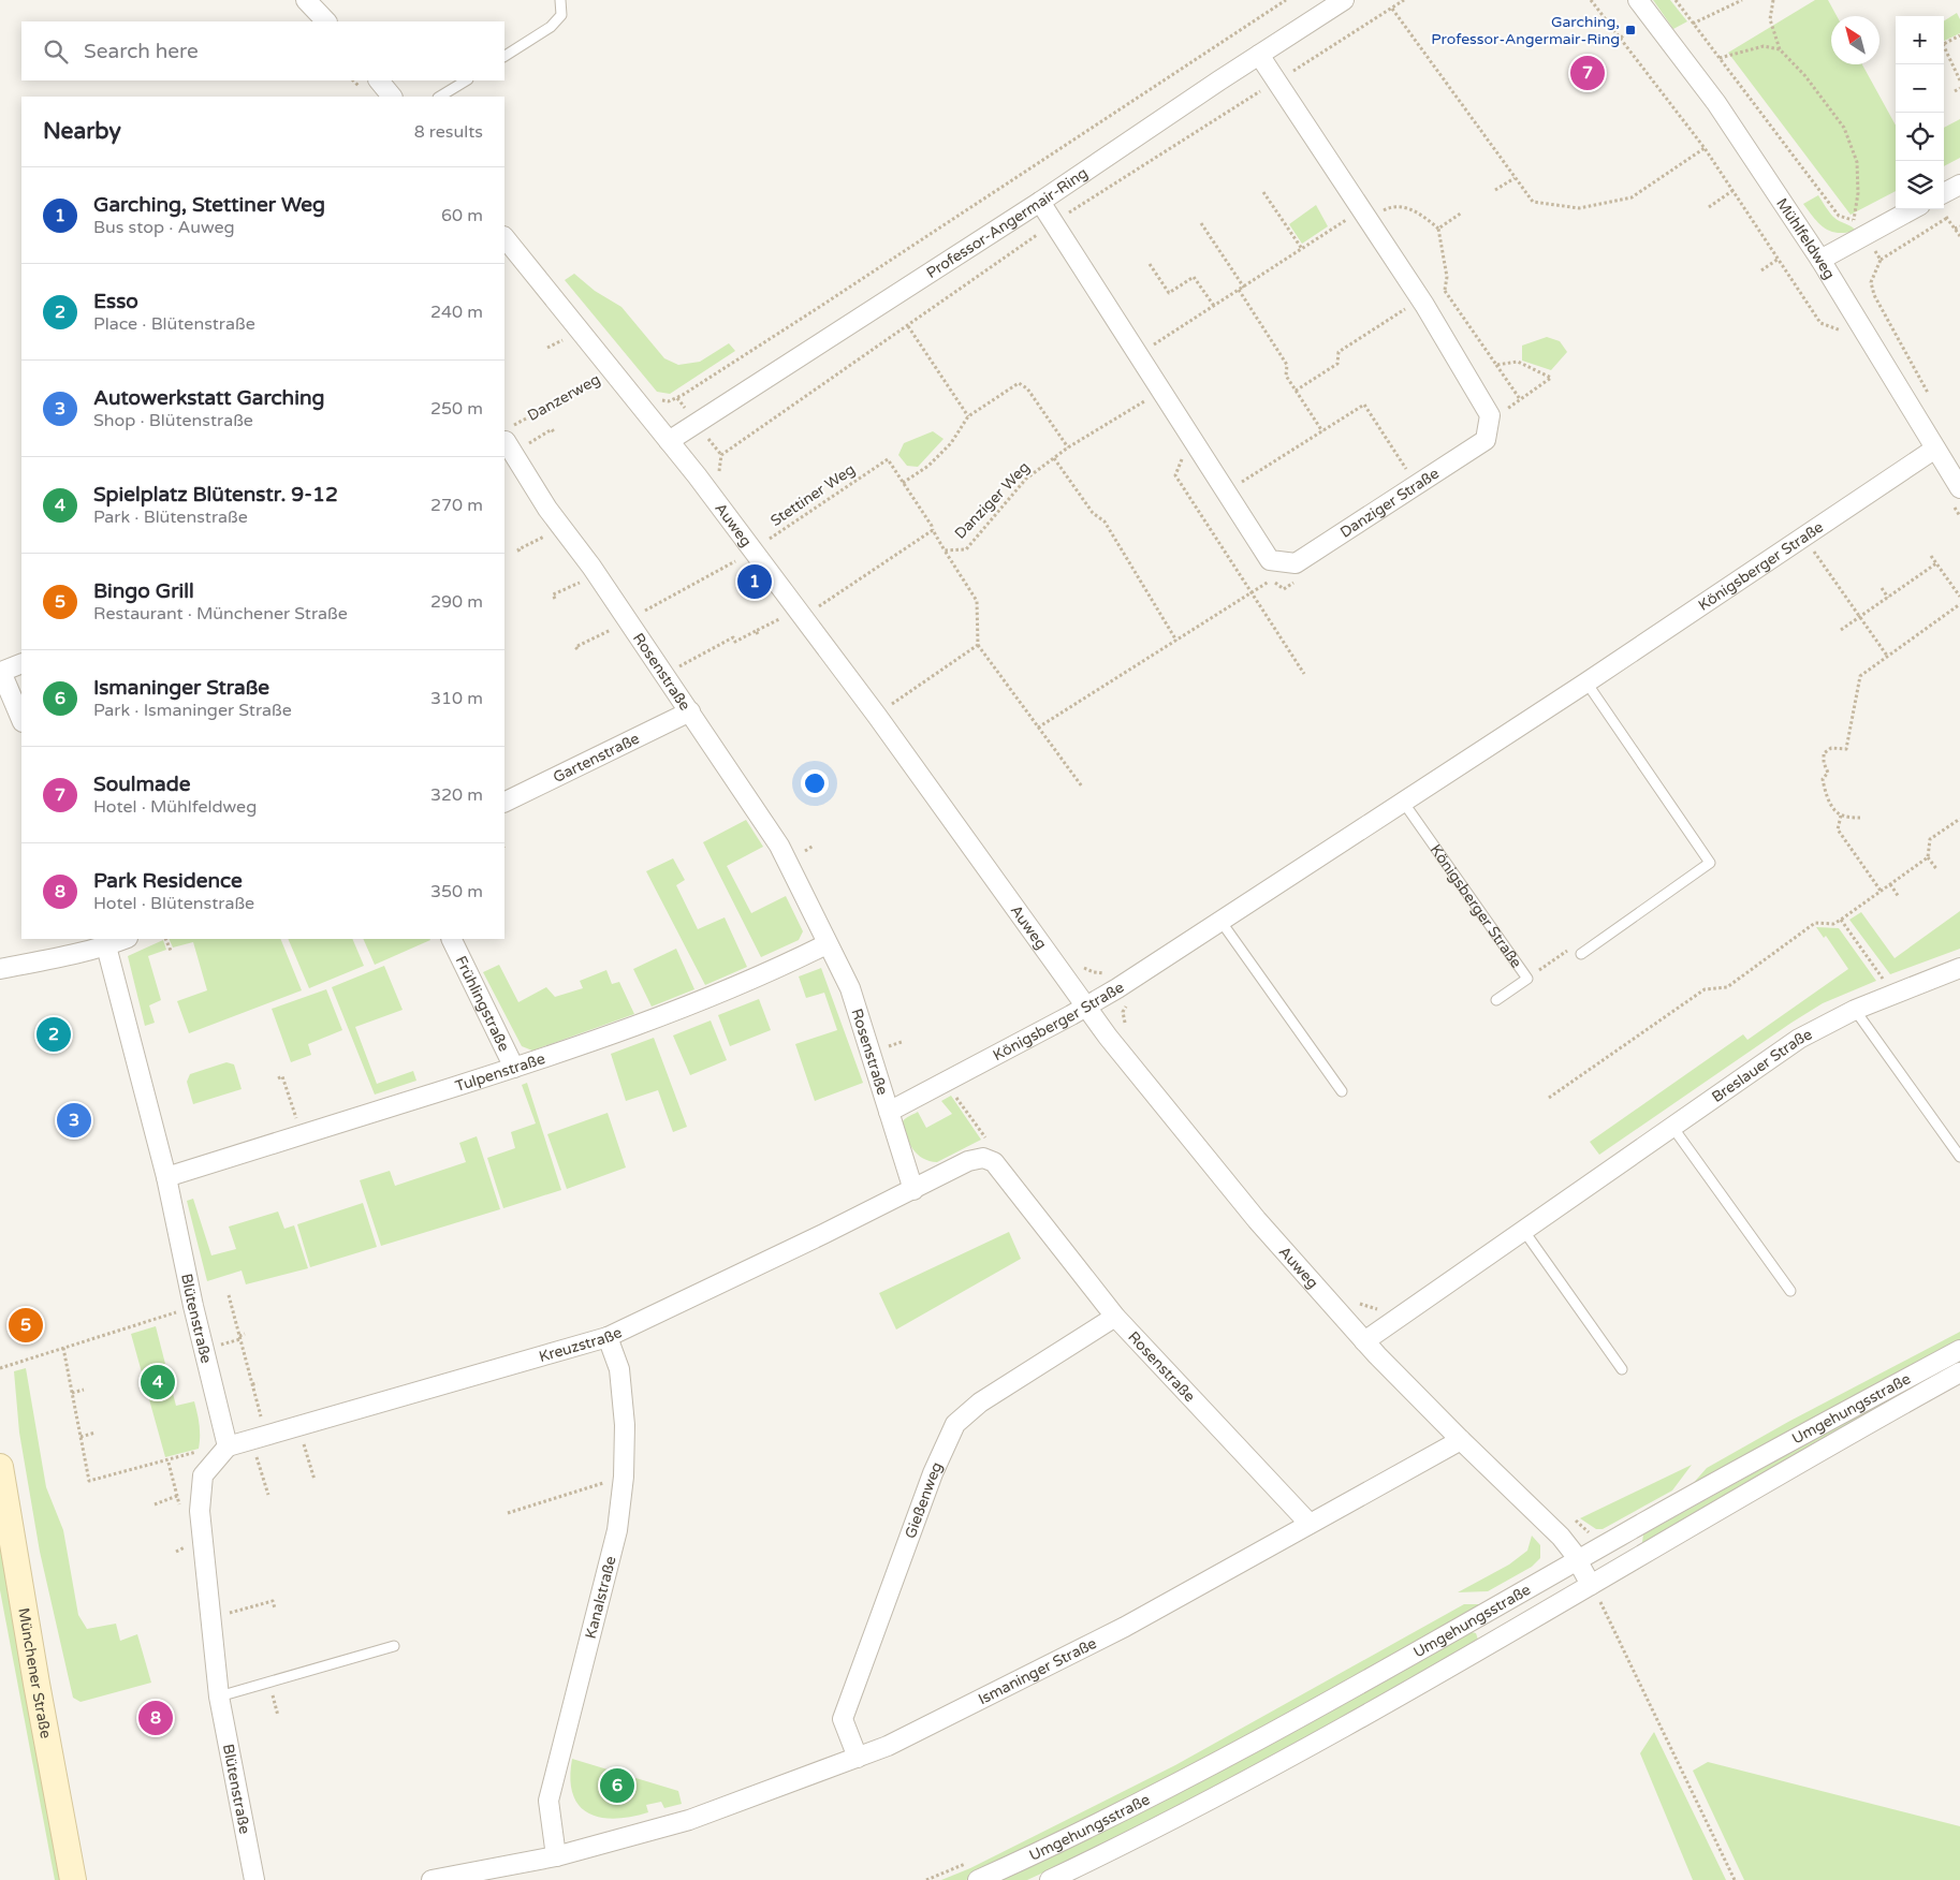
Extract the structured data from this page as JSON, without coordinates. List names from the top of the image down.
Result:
{
  "streets": {
    "street": [
      "Professor-Angermair-Ring",
      "Mühlfeldweg",
      "Danziger Straße",
      "Auweg",
      "Königsberger Straße",
      "Rosenstraße",
      "Gartenstraße",
      "Frühlingstraße",
      "Breslauer Straße",
      "Tulpenstraße",
      "Blütenstraße",
      "Kreuzstraße",
      "Umgehungsstraße",
      "Gießenweg",
      "Kanalstraße",
      "Ismaninger Straße",
      "Münchener Straße"
    ],
    "path": ["Danzerweg", "Stettiner Weg", "Danziger Weg"]
  },
  "crossings": [
    ["Professor-Angermair-Ring", "Danziger Straße"],
    ["Professor-Angermair-Ring", "Auweg"],
    ["Mühlfeldweg", "Königsberger Straße"],
    ["Danzerweg", "Auweg"],
    ["Danzerweg", "Rosenstraße"],
    ["Stettiner Weg", "Auweg"],
    ["Danziger Weg", "Auweg"],
    ["Auweg", "Königsberger Straße"],
    ["Auweg", "Breslauer Straße"],
    ["Auweg", "Umgehungsstraße"],
    ["Auweg", "Ismaninger Straße"],
    ["Königsberger Straße", "Rosenstraße"],
    ["Rosenstraße", "Gartenstraße"],
    ["Rosenstraße", "Tulpenstraße"],
    ["Rosenstraße", "Kreuzstraße"],
    ["Rosenstraße", "Gießenweg"],
    ["Rosenstraße", "Ismaninger Straße"],
    ["Frühlingstraße", "Tulpenstraße"],
    ["Tulpenstraße", "Blütenstraße"],
    ["Blütenstraße", "Kreuzstraße"],
    ["Kreuzstraße", "Kanalstraße"],
    ["Gießenweg", "Ismaninger Straße"],
    ["Kanalstraße", "Ismaninger Straße"]
  ],
  "places": {
    "transit": ["Garching, Professor-Angermair-Ring"]
  },
  "north": "top left",
  "page": {
    "map_buttons": ["+", "−"],
    "search": "Search here",
    "pins": [
      "7",
      "1",
      "2",
      "3",
      "5",
      "4",
      "8",
      "6"
    ],
    "heading": ["Nearby", "8 results"],
    "list": [
      {
        "mark": "1",
        "name": "Garching, Stettiner Weg",
        "note": "Bus stop · Auweg",
        "value": "60 m"
      },
      {
        "mark": "2",
        "name": "Esso",
        "note": "Place · Blütenstraße",
        "value": "240 m"
      },
      {
        "mark": "3",
        "name": "Autowerkstatt Garching",
        "note": "Shop · Blütenstraße",
        "value": "250 m"
      },
      {
        "mark": "4",
        "name": "Spielplatz Blütenstr. 9-12",
        "note": "Park · Blütenstraße",
        "value": "270 m"
      },
      {
        "mark": "5",
        "name": "Bingo Grill",
        "note": "Restaurant · Münchener Straße",
        "value": "290 m"
      },
      {
        "mark": "6",
        "name": "Ismaninger Straße",
        "note": "Park · Ismaninger Straße",
        "value": "310 m"
      },
      {
        "mark": "7",
        "name": "Soulmade",
        "note": "Hotel · Mühlfeldweg",
        "value": "320 m"
      },
      {
        "mark": "8",
        "name": "Park Residence",
        "note": "Hotel · Blütenstraße",
        "value": "350 m"
      }
    ]
  }
}
